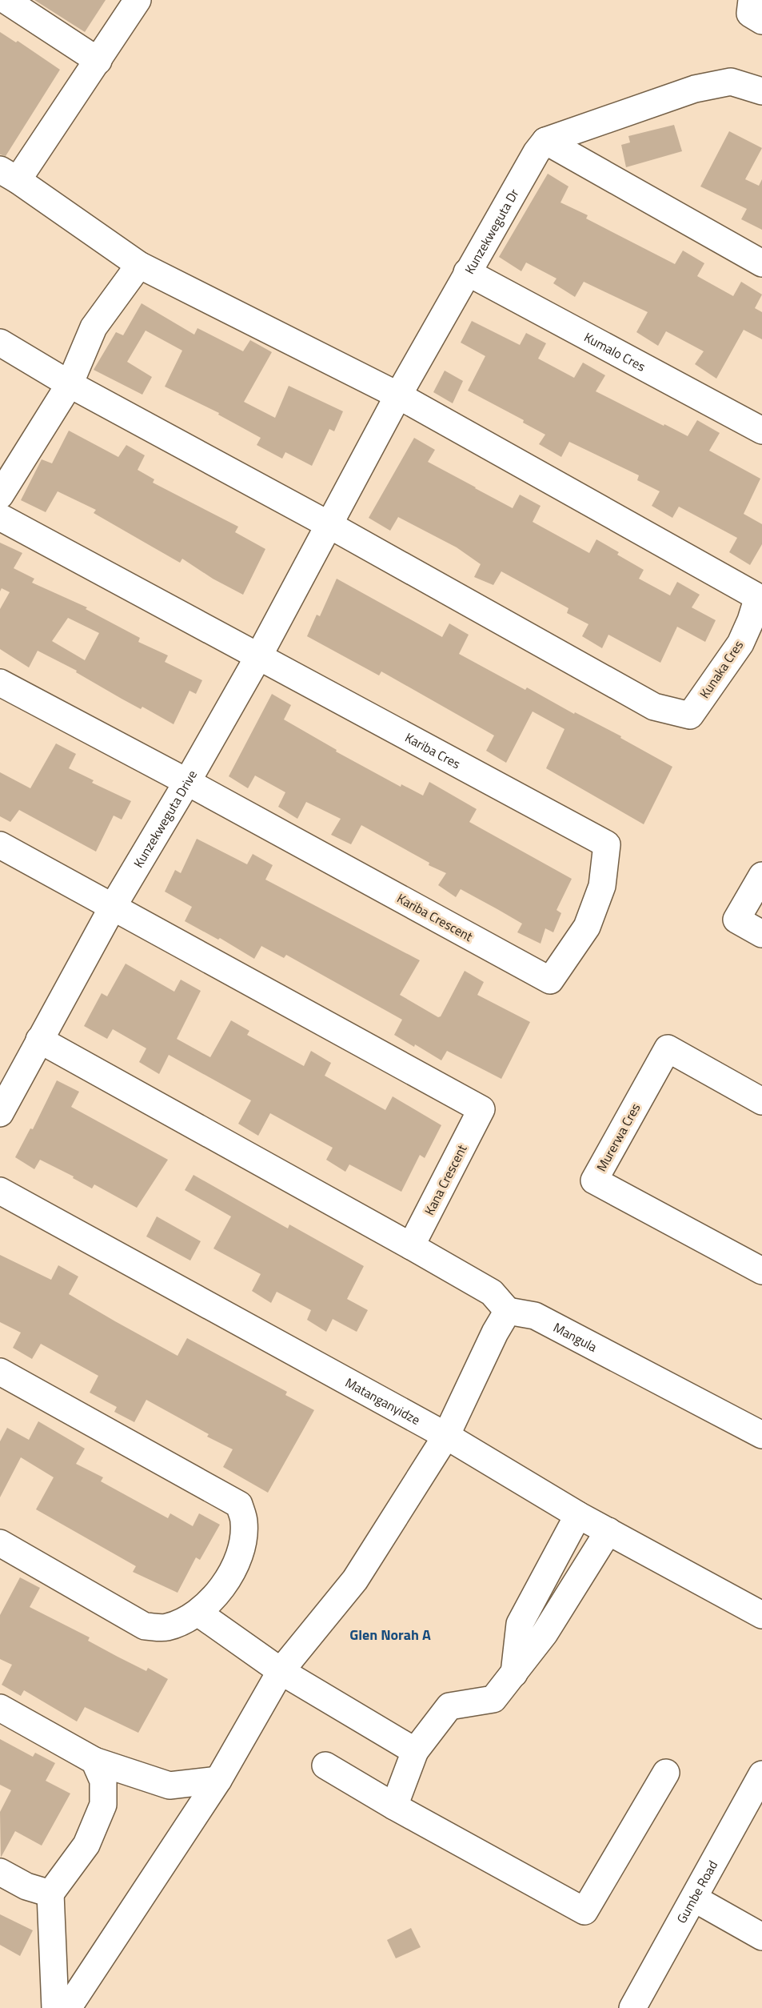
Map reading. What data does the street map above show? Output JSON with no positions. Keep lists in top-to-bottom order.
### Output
{
  "streets": {
    "street": [
      "Kunzekweguta Dr",
      "Kumalo Cres",
      "Kunaka Cres",
      "Kariba Cres",
      "Kunzekweguta Drive",
      "Kariba Crescent",
      "Murerwa Cres",
      "Kana Crescent",
      "Mangula",
      "Matanganyidze",
      "Gumbe Road"
    ]
  },
  "crossings": [
    ["Kunzekweguta Dr", "Kumalo Cres"],
    ["Kunzekweguta Dr", "Kunaka Cres"],
    ["Kunzekweguta Dr", "Kunzekweguta Drive"],
    ["Kunaka Cres", "Kunzekweguta Drive"],
    ["Kariba Cres", "Kunzekweguta Drive"],
    ["Kariba Cres", "Kariba Crescent"],
    ["Kunzekweguta Drive", "Kariba Crescent"],
    ["Kunzekweguta Drive", "Kana Crescent"]
  ],
  "districts": ["Glen Norah A"]
}
